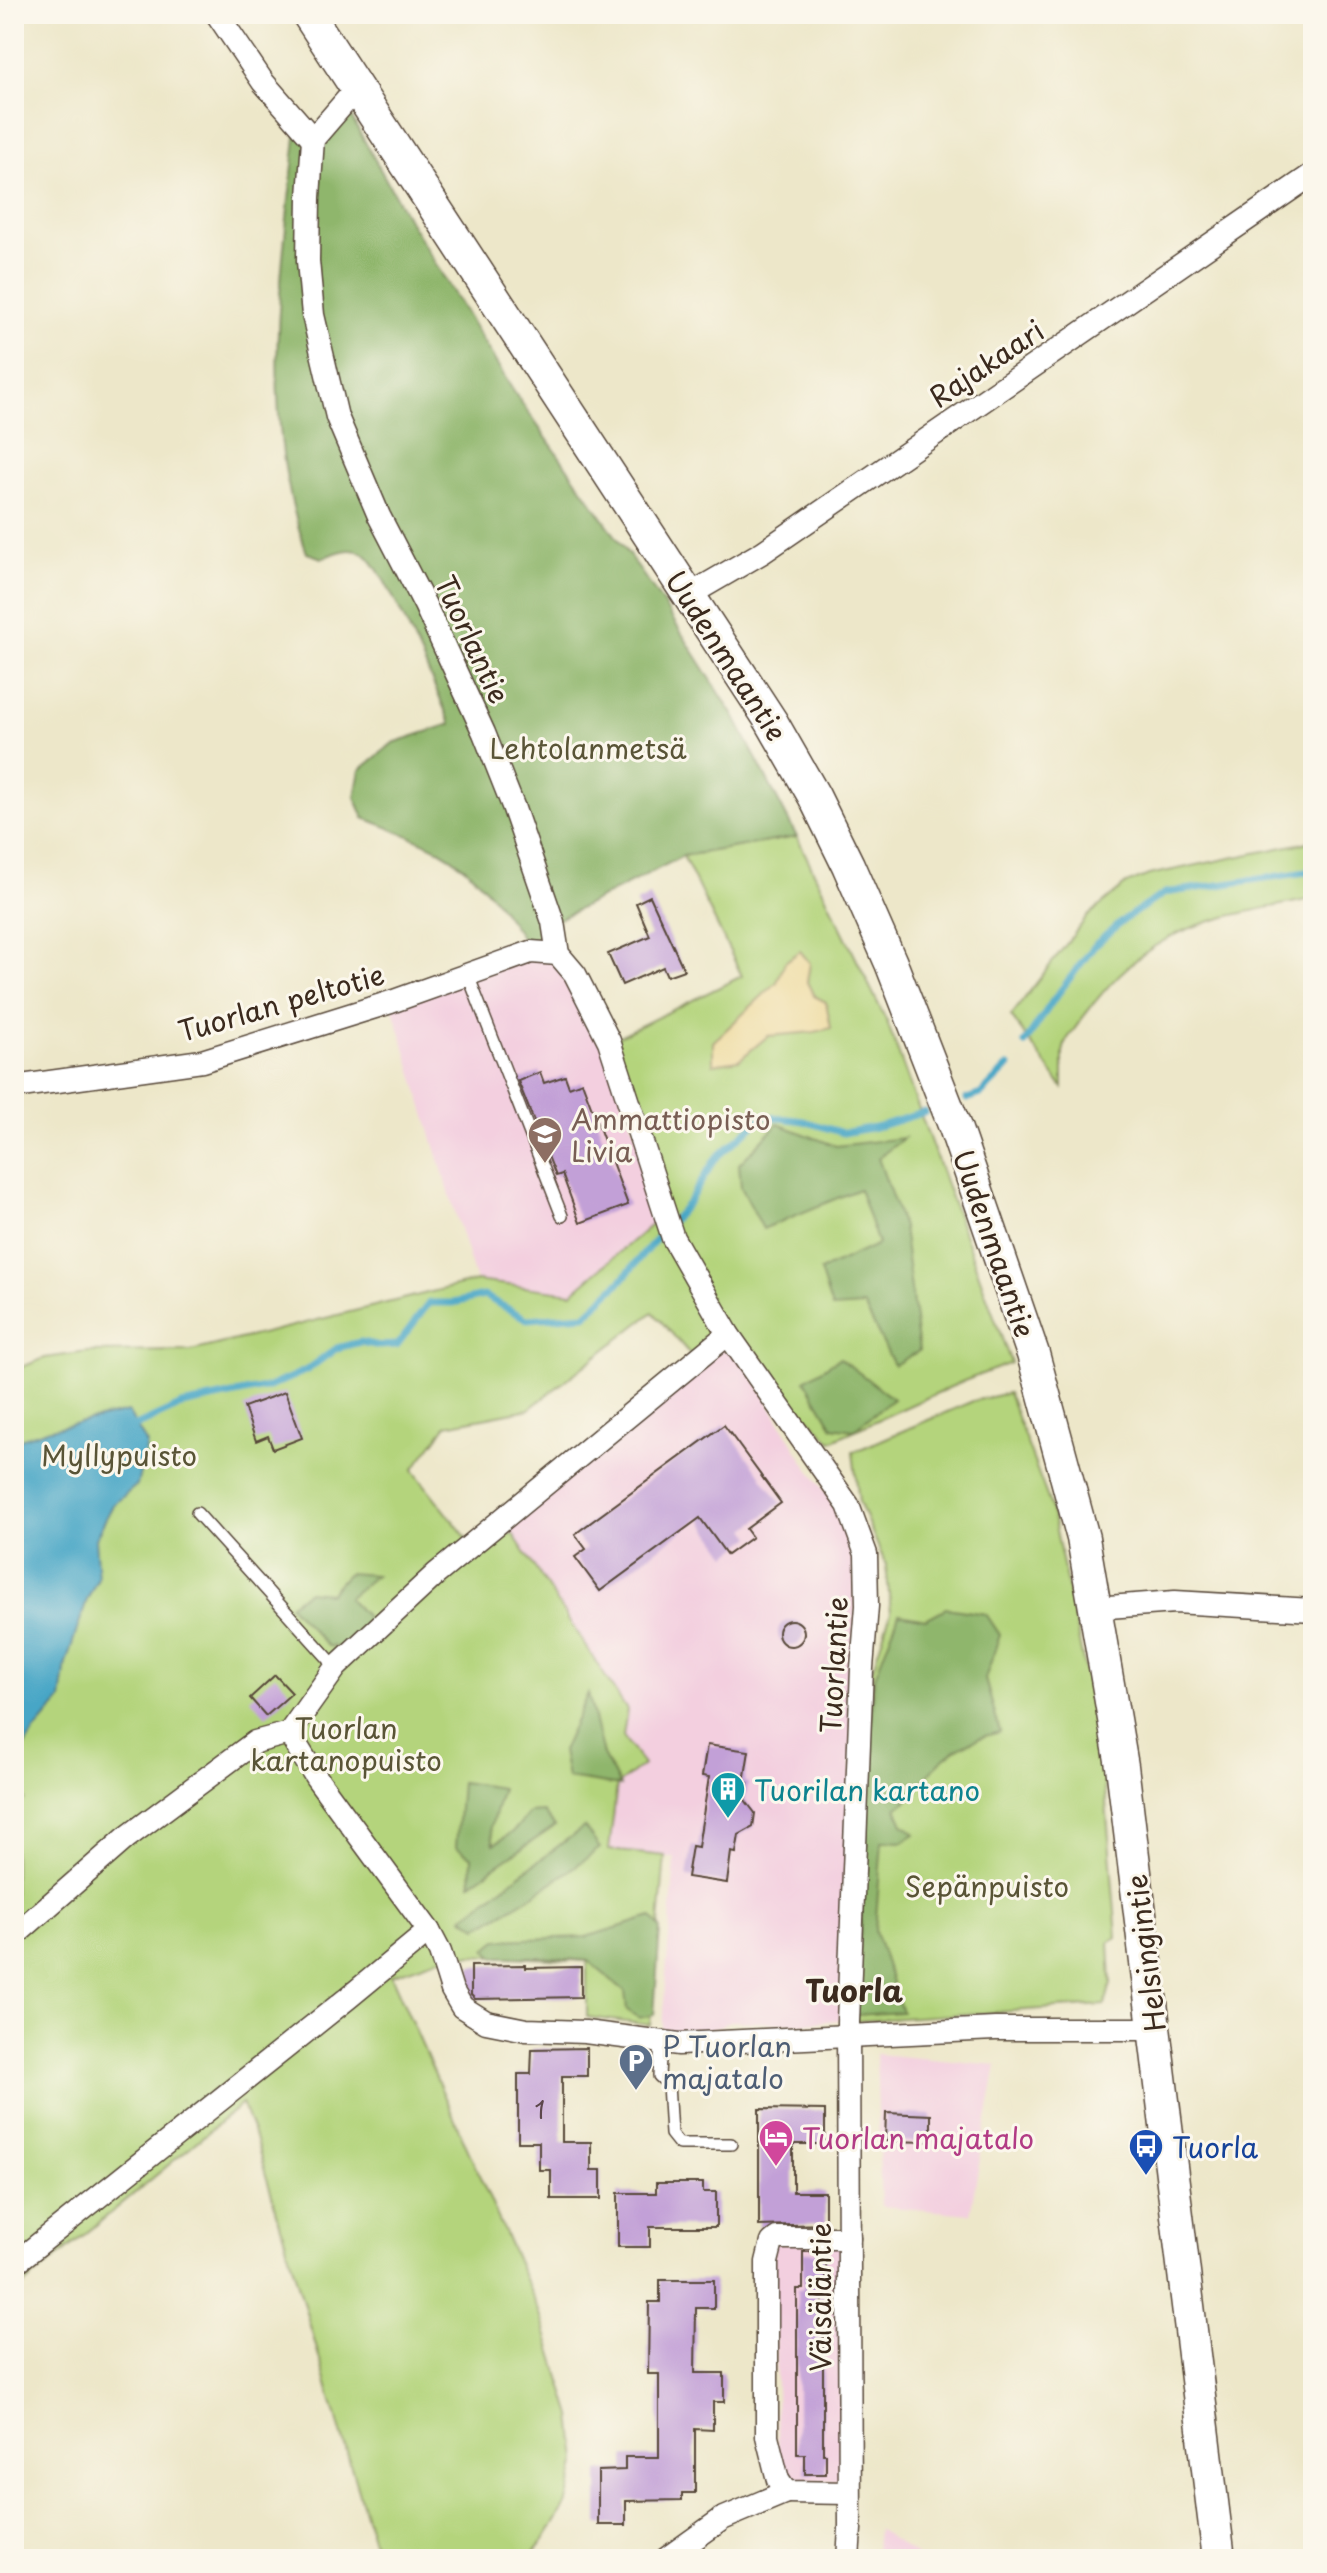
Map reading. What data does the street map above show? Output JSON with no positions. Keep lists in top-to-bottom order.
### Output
{
  "streets": {
    "main road": ["Uudenmaantie", "Helsingintie"],
    "street": [
      "Rajakaari",
      "Tuorlantie",
      "Tuorlan peltotie",
      "Väisäläntie"
    ]
  },
  "crossings": [
    ["Rajakaari", "Uudenmaantie"],
    ["Tuorlantie", "Tuorlan peltotie"],
    ["Tuorlantie", "Väisäläntie"],
    ["Uudenmaantie", "Helsingintie"]
  ],
  "districts": ["Tuorla"],
  "parks": [
    "Lehtolanmetsä",
    "Myllypuisto",
    "Tuorlan kartanopuisto",
    "Sepänpuisto"
  ],
  "places": {
    "school or university": ["Ammattiopisto Livia"],
    "building": ["Tuorilan kartano"],
    "parking": ["P Tuorlan majatalo"],
    "hotel": ["Tuorlan majatalo"],
    "bus stop": ["Tuorla"]
  },
  "house_numbers": ["1"]
}
